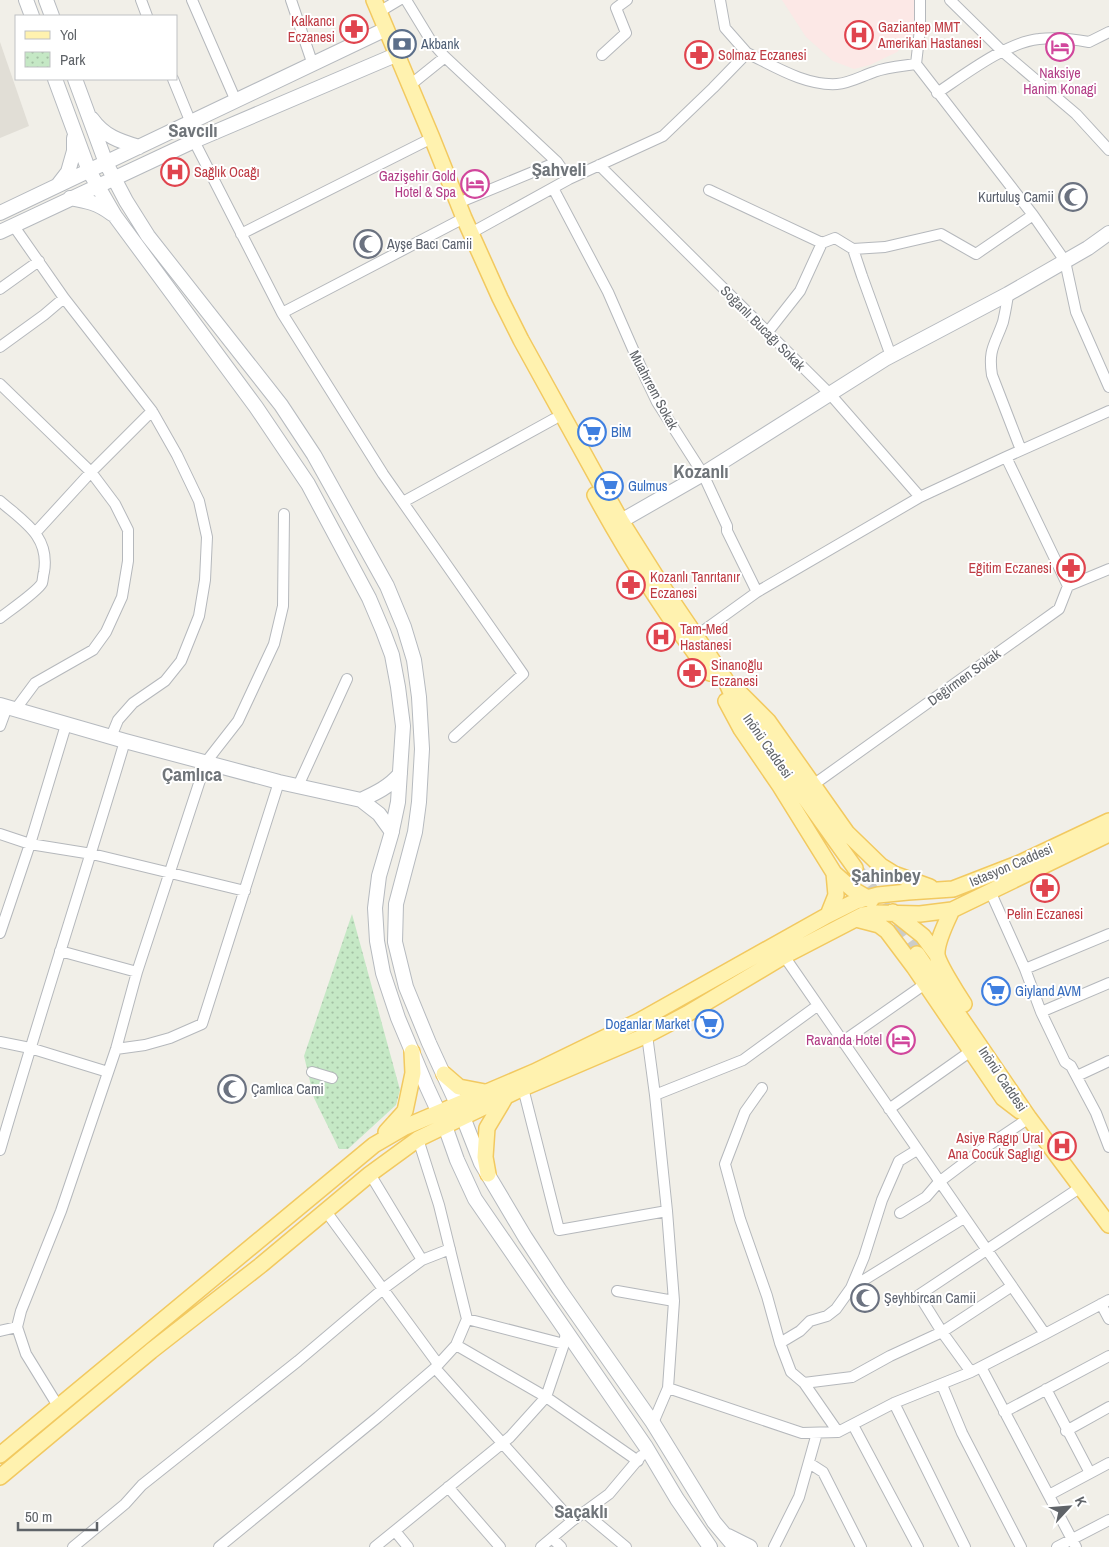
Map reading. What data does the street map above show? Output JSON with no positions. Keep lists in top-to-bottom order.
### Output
{
  "streets": {
    "main road": ["Inönü Caddesi", "Istasyon Caddesi"],
    "street": ["Soğanlı Bucağı Sokak", "Muahrrem Sokak", "Değirmen Sokak"]
  },
  "districts": [
    "Savcılı",
    "Şahveli",
    "Kozanlı",
    "Çamlıca",
    "Şahinbey",
    "Saçaklı"
  ],
  "places": {
    "pharmacy": [
      "Kalkancı Eczanesi",
      "Solmaz Eczanesi",
      "Eğitim Eczanesi",
      "Kozanlı Tanrıtanır Eczanesi",
      "Sinanoğlu Eczanesi",
      "Pelin Eczanesi"
    ],
    "hospital": [
      "Gaziantep MMT Amerikan Hastanesi",
      "Sağlık Ocağı",
      "Tam-Med Hastanesi",
      "Asiye Ragıp Ural Ana Cocuk Saglıgı"
    ],
    "bank": ["Akbank"],
    "hotel": ["Naksiye Hanim Konagi", "Gazişehir Gold Hotel & Spa", "Ravanda Hotel"],
    "mosque": [
      "Kurtuluş Camii",
      "Ayşe Bacı Camii",
      "Çamlıca Cami",
      "Şeyhbircan Camii"
    ],
    "supermarket": [
      "BİM",
      "Gulmus",
      "Giyland AVM",
      "Doganlar Market"
    ]
  },
  "legend": ["Yol", "Park"],
  "scale_bar": "50 m",
  "north": "top right"
}
